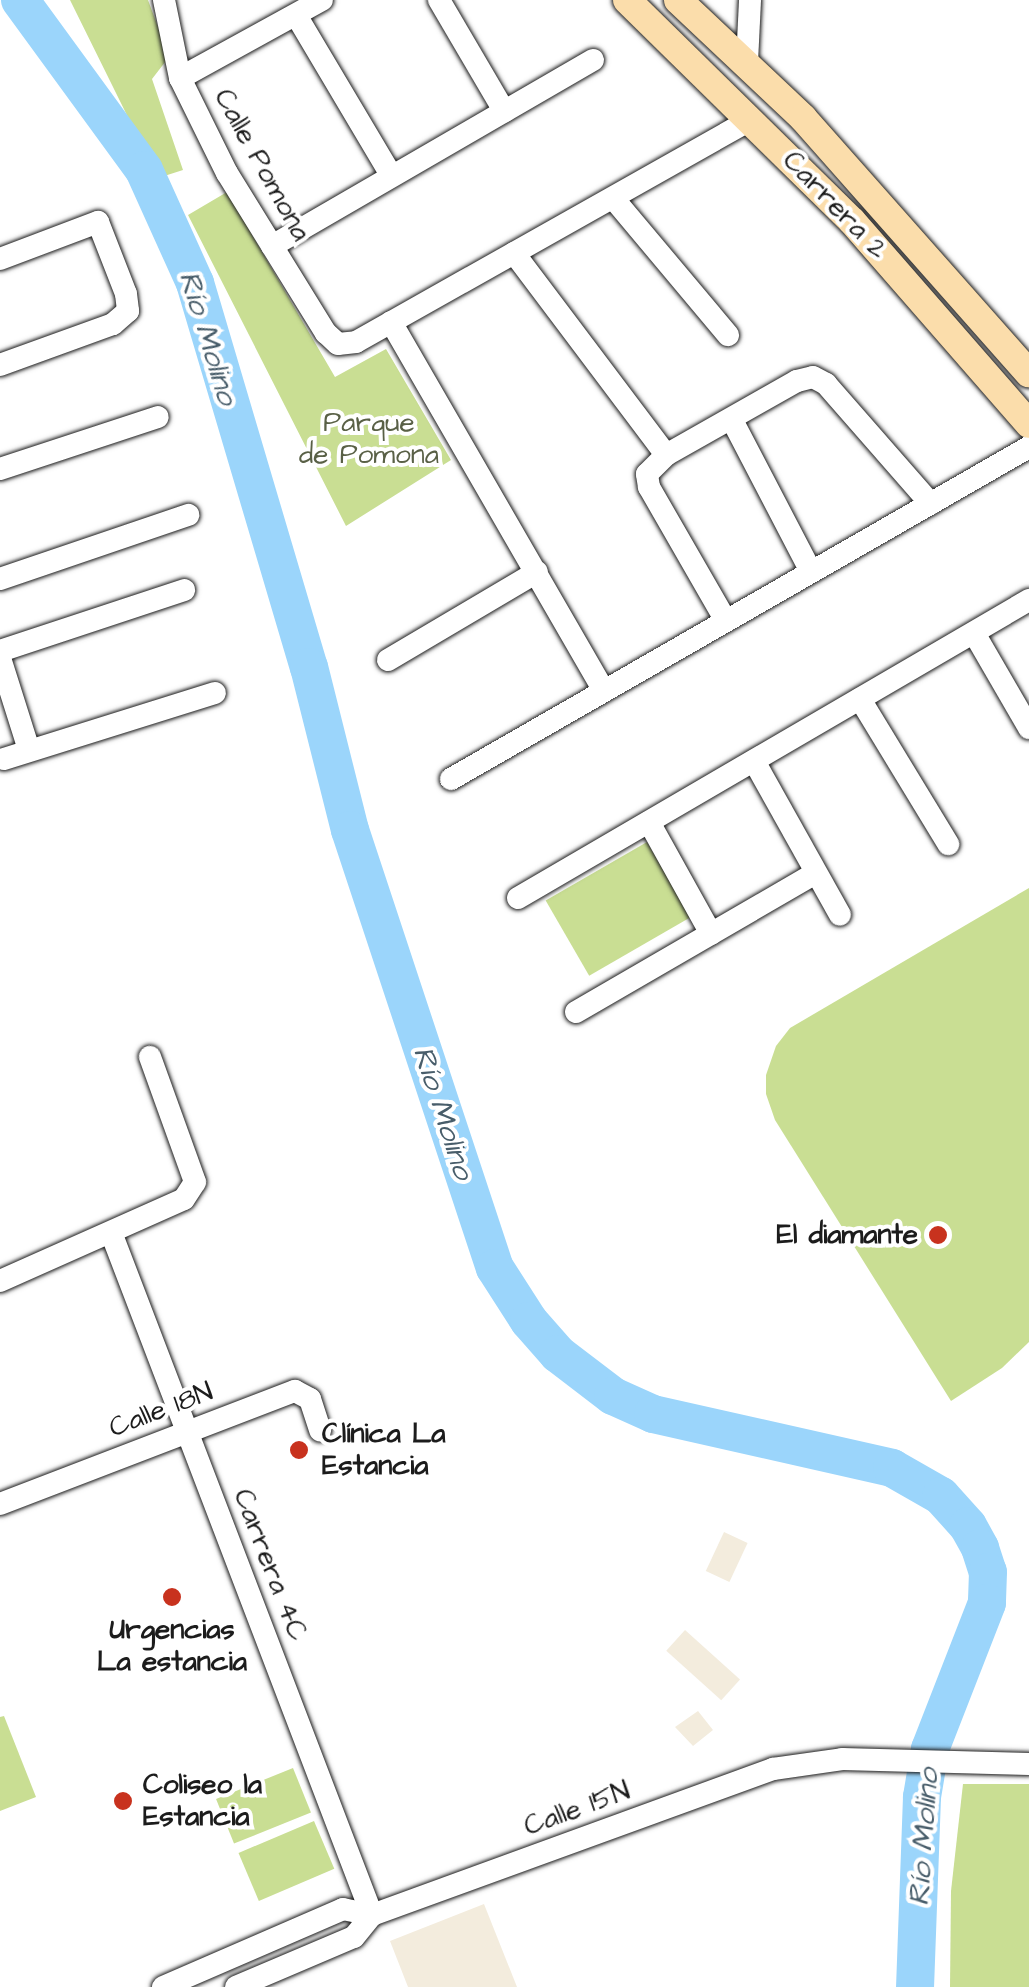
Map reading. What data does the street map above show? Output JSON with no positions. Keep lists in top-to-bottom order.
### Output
{
  "streets": {
    "main road": ["Carrera 2"],
    "street": [
      "Calle Pomona",
      "Calle 18N",
      "Carrera 4C",
      "Calle 15N"
    ]
  },
  "crossings": [
    ["Calle Pomona", "Carrera 2"],
    ["Calle 18N", "Carrera 4C"],
    ["Carrera 4C", "Calle 15N"]
  ],
  "water": ["Río Molino"],
  "parks": ["Parque de Pomona"],
  "places": [
    "El diamante",
    "Clínica La Estancia",
    "Urgencias La estancia",
    "Coliseo la Estancia"
  ]
}
